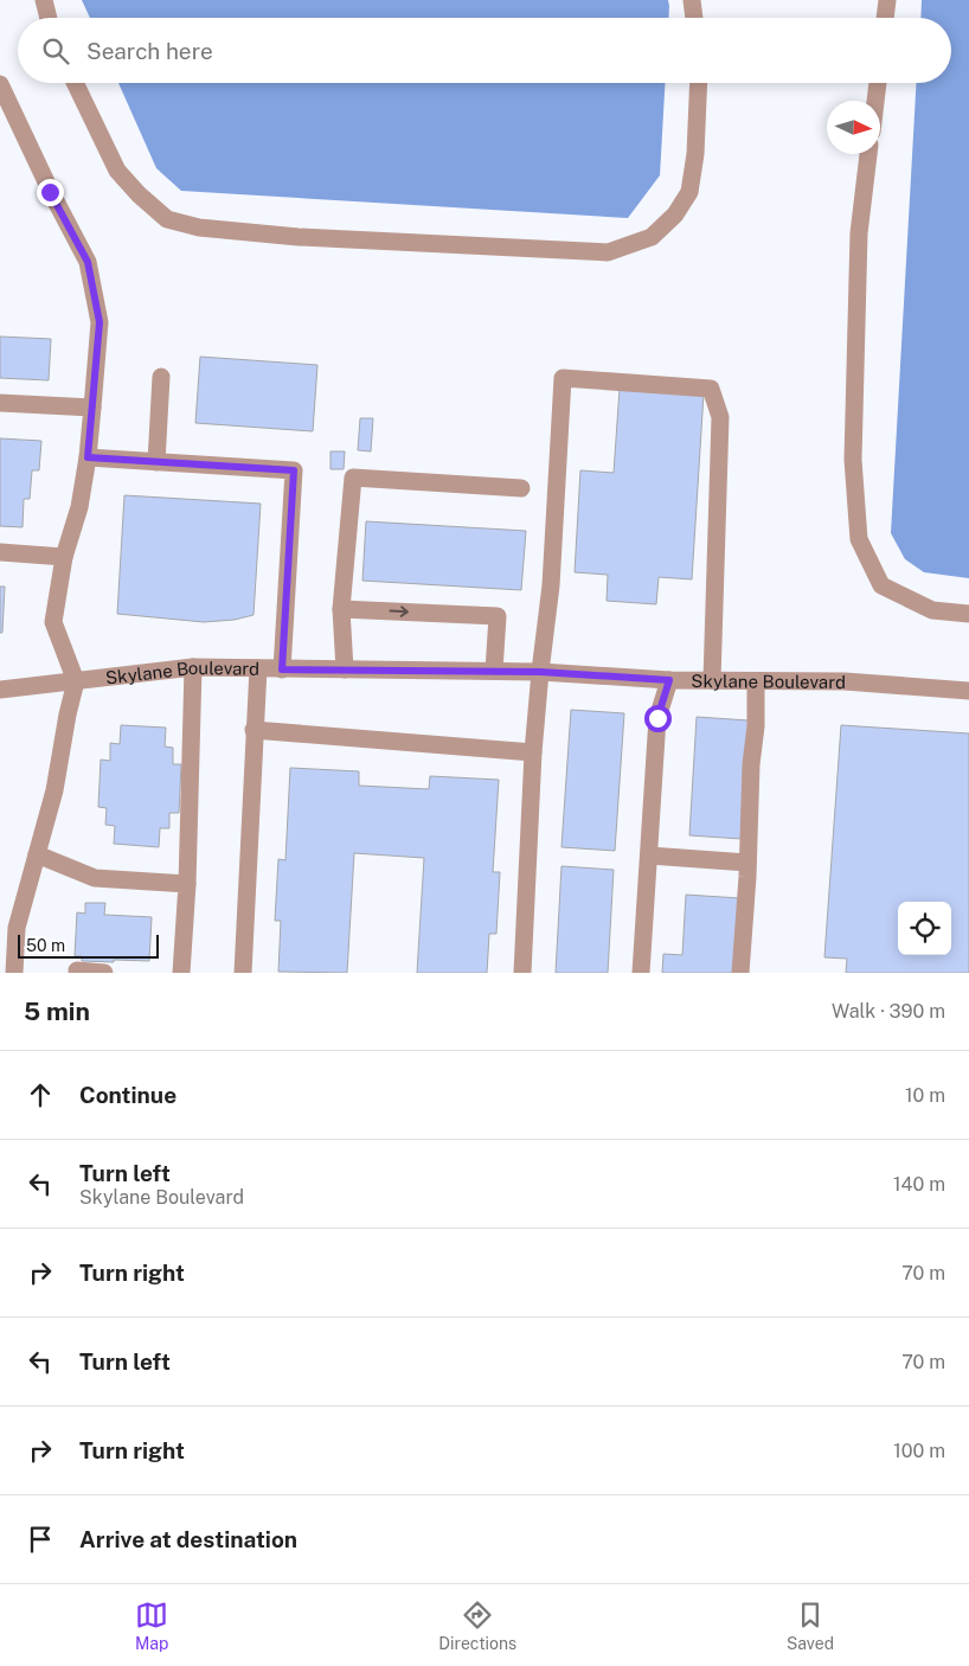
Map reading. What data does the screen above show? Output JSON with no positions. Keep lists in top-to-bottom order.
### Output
{
  "streets": {
    "street": ["Skylane Boulevard"]
  },
  "scale_bar": "50 m",
  "north": "right",
  "page": {
    "search": "Search here",
    "scale": "50 m",
    "heading": ["5 min", "Walk · 390 m"],
    "list": [
      ["Continue", "10 m"],
      ["Turn left", "Skylane Boulevard", "140 m"],
      ["Turn right", "70 m"],
      ["Turn left", "70 m"],
      ["Turn right", "100 m"],
      "Arrive at destination"
    ],
    "nav": ["Map", "Directions", "Saved"]
  }
}
